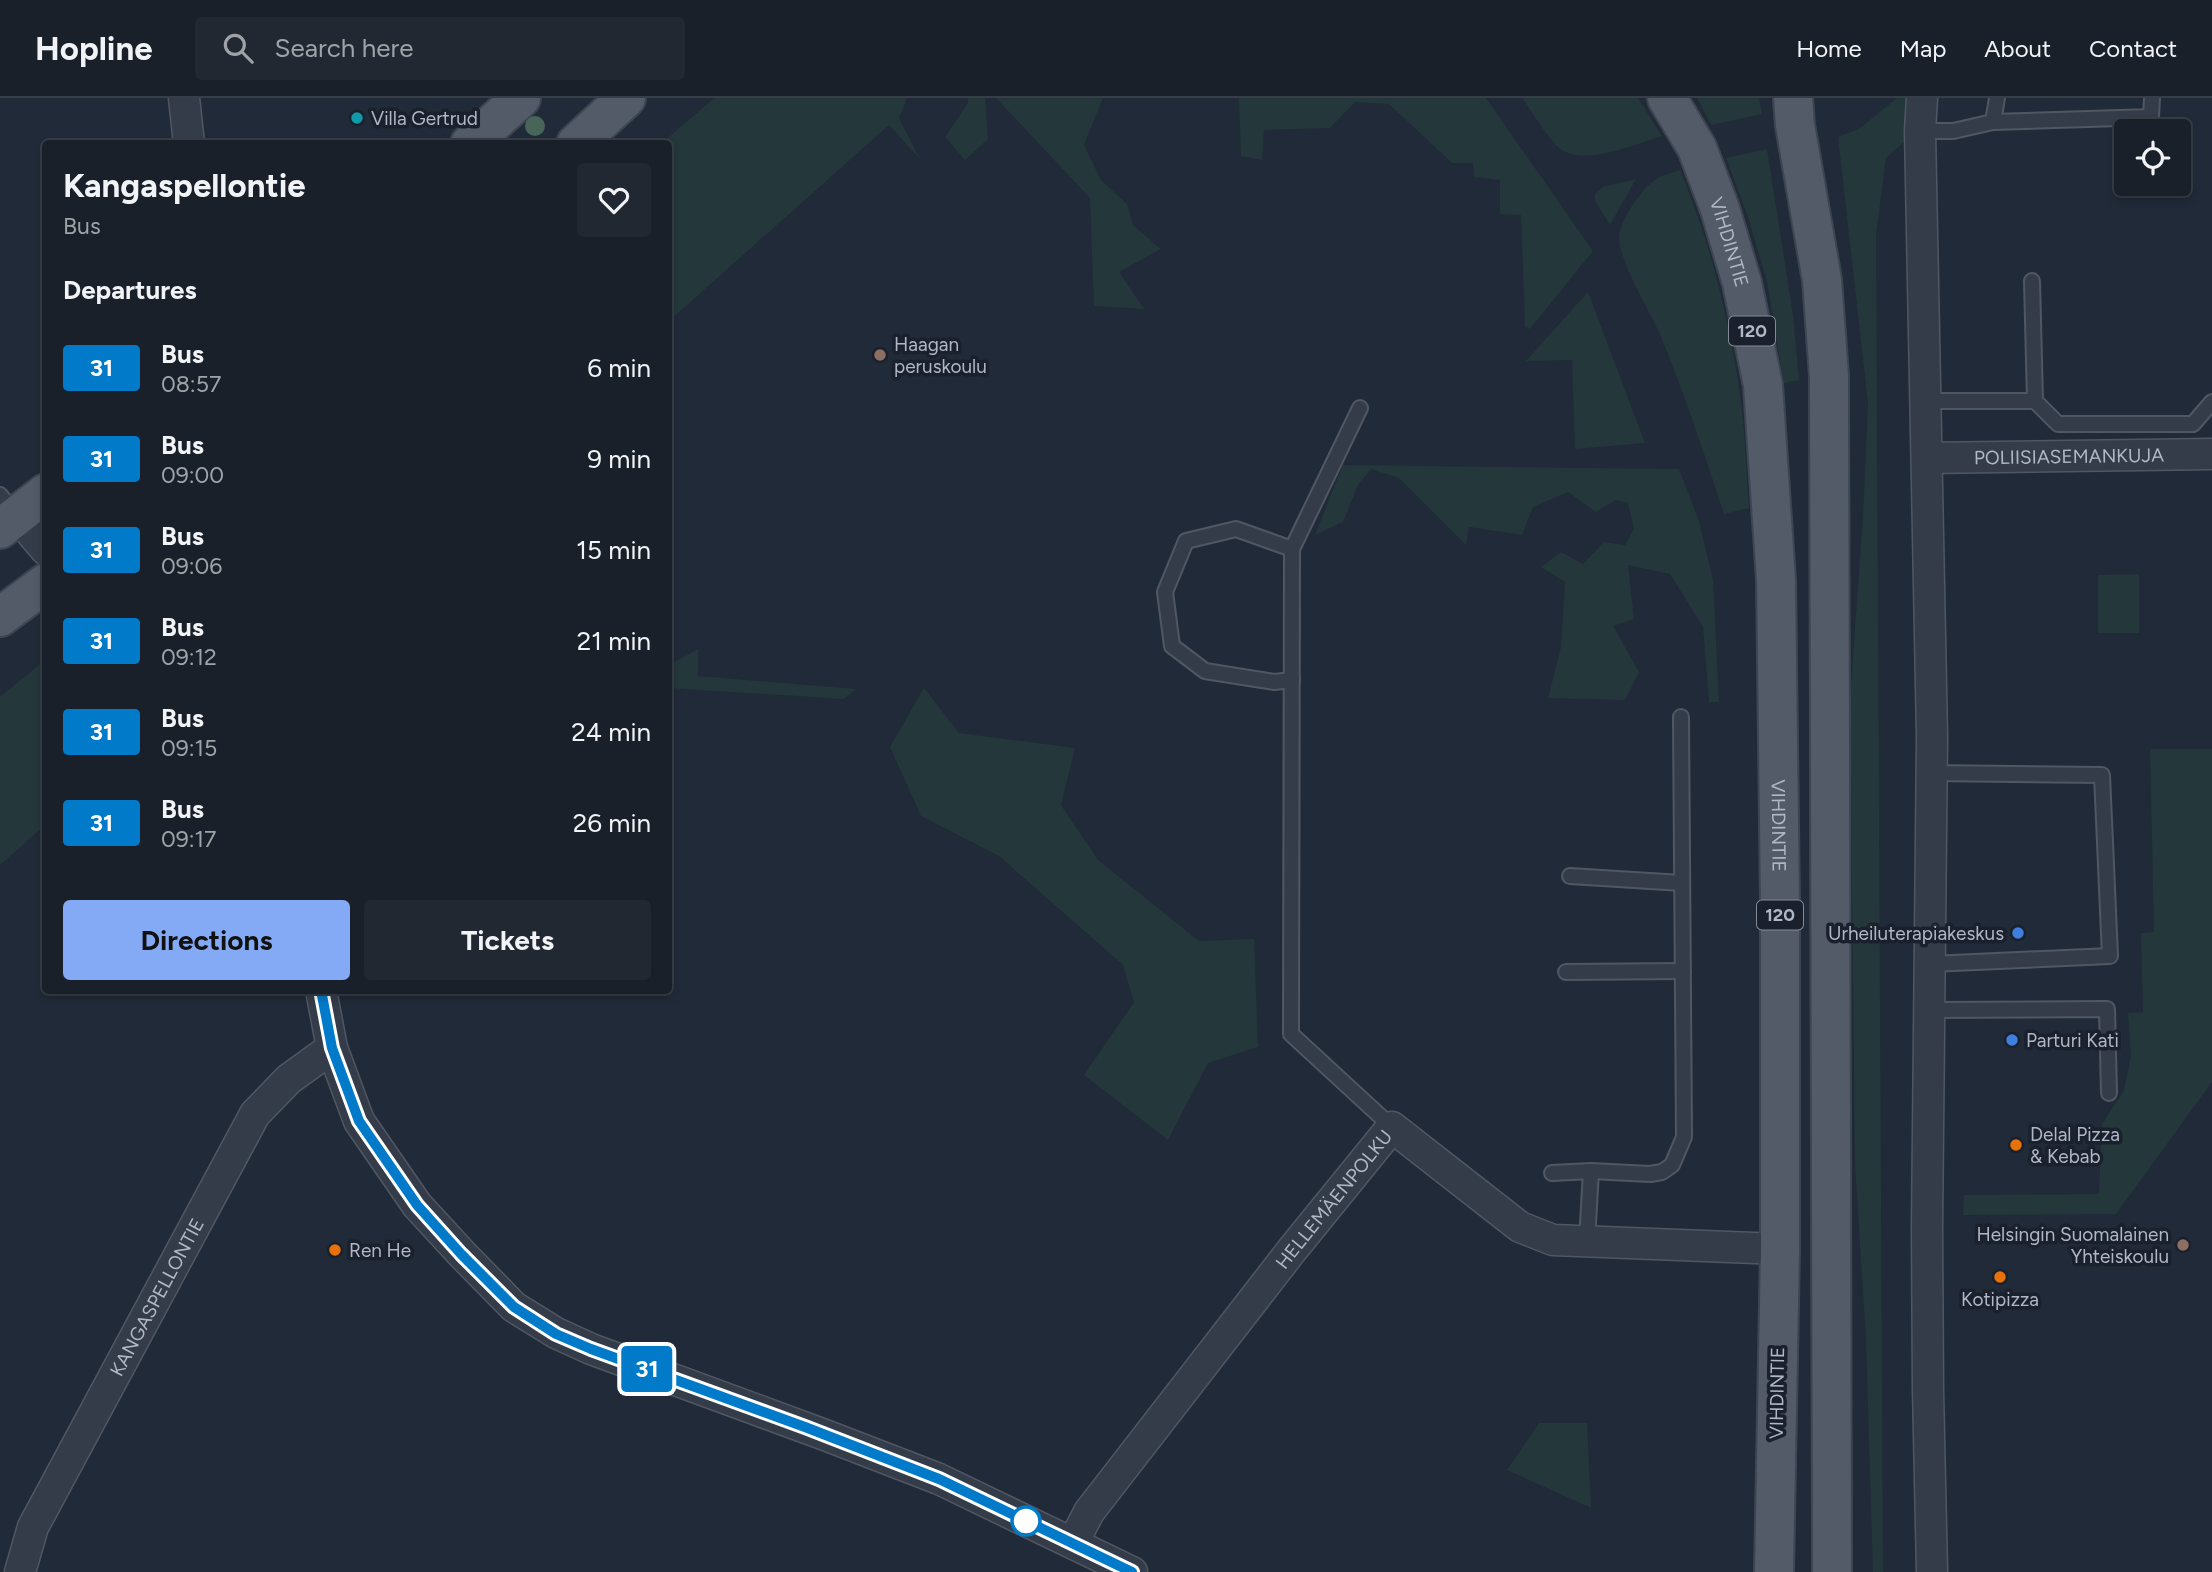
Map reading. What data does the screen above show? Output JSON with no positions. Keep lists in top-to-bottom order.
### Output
{
  "streets": {
    "main road": ["VIHDINTIE", "120"],
    "street": ["POLIISIASEMANKUJA", "HELLEMÄENPOLKU", "KANGASPELLONTIE"]
  },
  "crossings": [
    ["VIHDINTIE", "HELLEMÄENPOLKU"]
  ],
  "places": [
    "Villa Gertrud",
    "Haagan peruskoulu",
    "Urheiluterapiakeskus",
    "Parturi Kati",
    "Delal Pizza & Kebab",
    "Helsingin Suomalainen Yhteiskoulu",
    "Ren He",
    "Kotipizza"
  ],
  "lines": ["bus line 31"],
  "page": {
    "header": "Hopline",
    "search": "Search here",
    "nav": [
      "Home",
      "Map",
      "About",
      "Contact"
    ],
    "on_map": "31",
    "heading": [
      ["Kangaspellontie", "Bus"],
      "Departures"
    ],
    "list": [
      {
        "mark": "31",
        "name": "Bus",
        "note": "08:57",
        "value": "6 min"
      },
      {
        "mark": "31",
        "name": "Bus",
        "note": "09:00",
        "value": "9 min"
      },
      {
        "mark": "31",
        "name": "Bus",
        "note": "09:06",
        "value": "15 min"
      },
      {
        "mark": "31",
        "name": "Bus",
        "note": "09:12",
        "value": "21 min"
      },
      {
        "mark": "31",
        "name": "Bus",
        "note": "09:15",
        "value": "24 min"
      },
      {
        "mark": "31",
        "name": "Bus",
        "note": "09:17",
        "value": "26 min"
      }
    ],
    "buttons": ["Directions", "Tickets"]
  }
}
